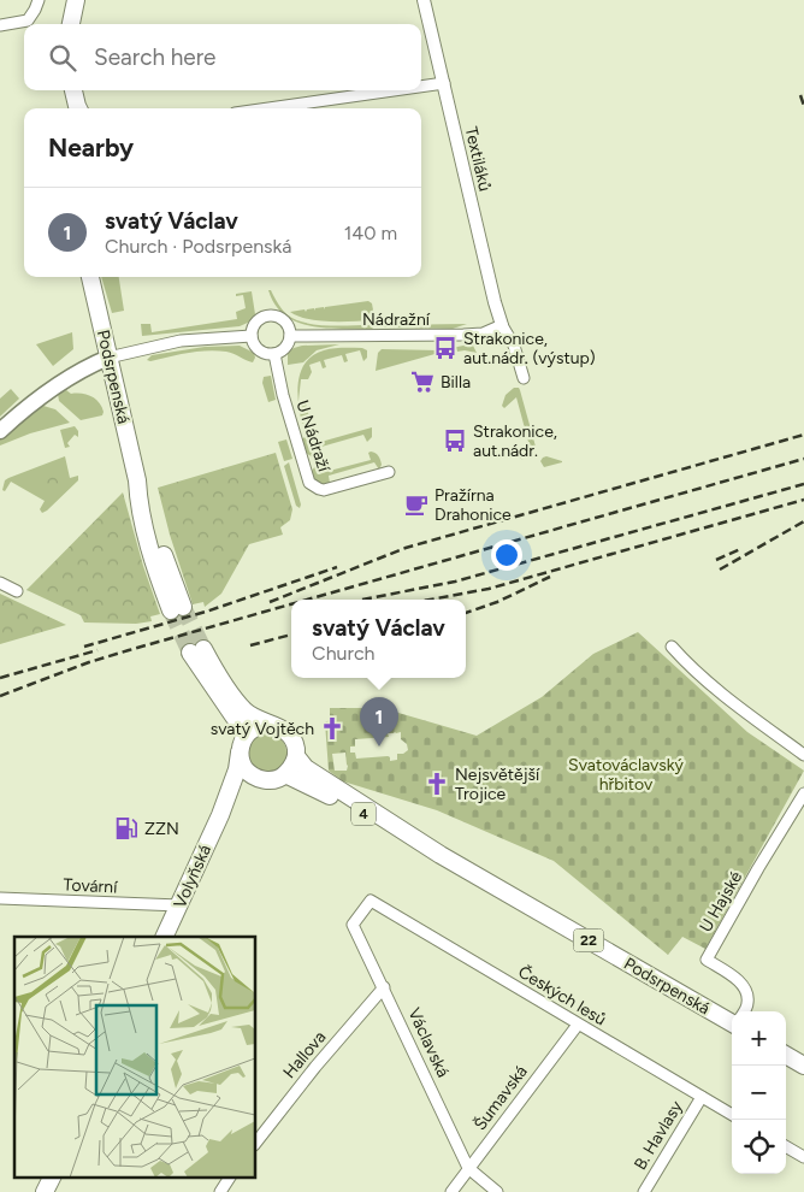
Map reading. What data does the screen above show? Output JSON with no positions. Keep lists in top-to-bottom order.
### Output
{
  "streets": {
    "main road": [
      "Podsrpenská",
      "4",
      "Volyňská",
      "22"
    ],
    "street": [
      "Textiláků",
      "Nádražní",
      "U Nádraží",
      "Tovární",
      "U Hajské",
      "Českých lesů",
      "Václavská",
      "Hallova",
      "Šumavská",
      "B. Havlasy"
    ]
  },
  "crossings": [
    ["Textiláků", "Nádražní"],
    ["Nádražní", "U Nádraží"],
    ["Podsrpenská", "Volyňská"],
    ["Volyňská", "Tovární"],
    ["Českých lesů", "Václavská"],
    ["Českých lesů", "Šumavská"],
    ["Českých lesů", "B. Havlasy"],
    ["Václavská", "Hallova"],
    ["Václavská", "Šumavská"]
  ],
  "parks": ["Svatováclavský hřbitov"],
  "places": {
    "bus stop": ["Strakonice, aut.nádr. (výstup)", "Strakonice, aut.nádr."],
    "supermarket": ["Billa"],
    "cafe": ["Pražírna Drahonice"],
    "church": ["svatý Vojtěch", "Nejsvětější Trojice"],
    "fuel station": ["ZZN"]
  },
  "page": {
    "search": "Search here",
    "heading": "Nearby",
    "list": [
      {
        "mark": "1",
        "name": "svatý Václav",
        "note": "Church · Podsrpenská",
        "value": "140 m"
      }
    ],
    "popup": ["svatý Václav", "Church"],
    "pins": "1",
    "map_buttons": ["+", "−"]
  }
}
